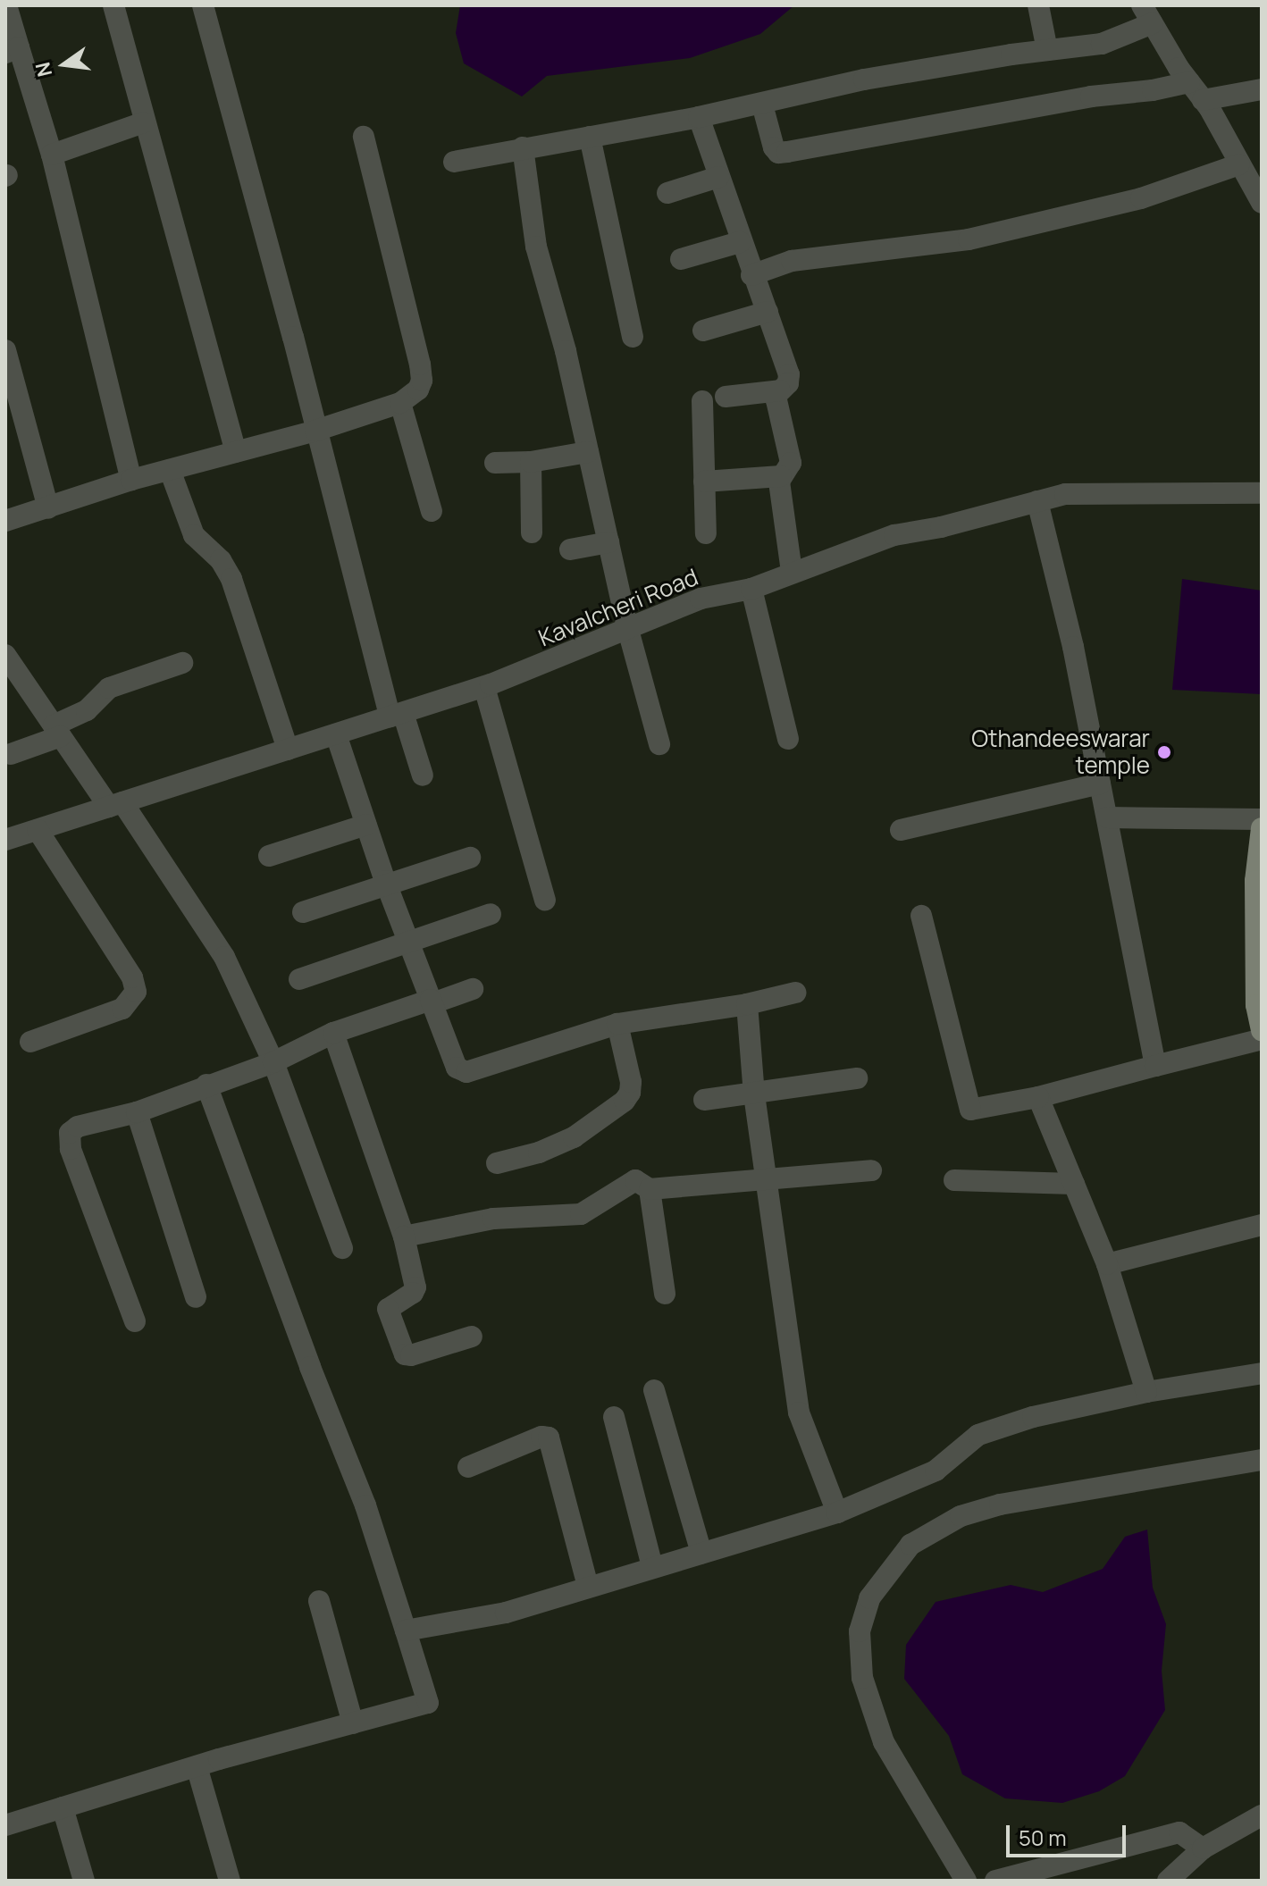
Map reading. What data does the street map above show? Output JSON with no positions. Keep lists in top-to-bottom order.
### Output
{
  "streets": {
    "street": ["Kavalcheri Road"]
  },
  "places": ["Othandeeswarar temple"],
  "scale_bar": "50 m",
  "north": "left"
}
